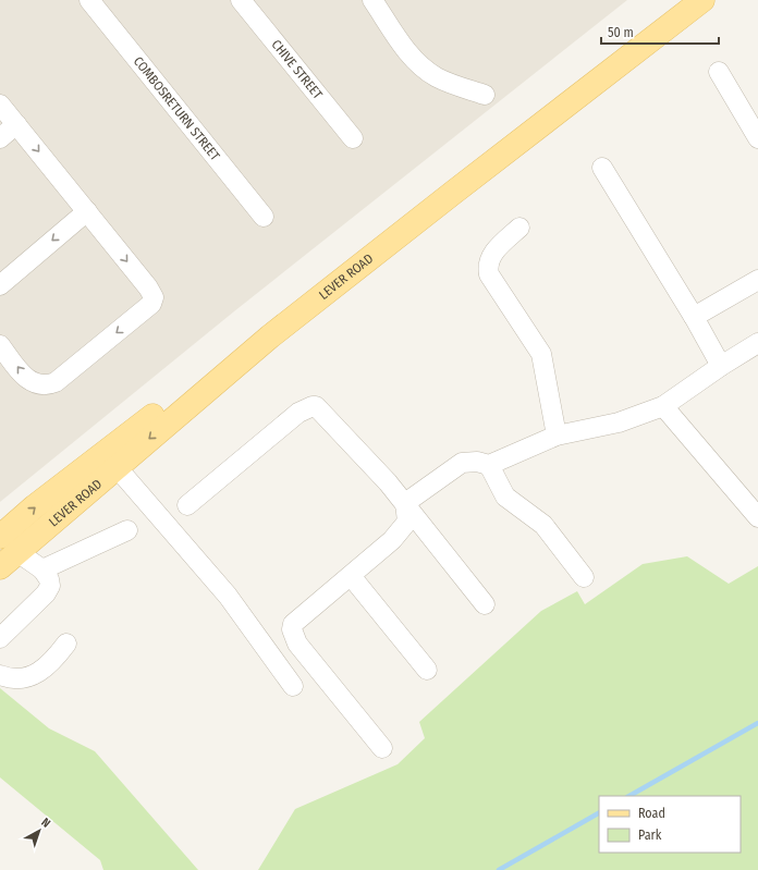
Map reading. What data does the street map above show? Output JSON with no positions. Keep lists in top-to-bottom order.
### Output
{
  "streets": {
    "main road": ["LEVER ROAD"],
    "street": ["CHIVE STREET", "COMBOSRETURN STREET"]
  },
  "legend": ["Road", "Park"],
  "scale_bar": "50 m",
  "north": "top right"
}
